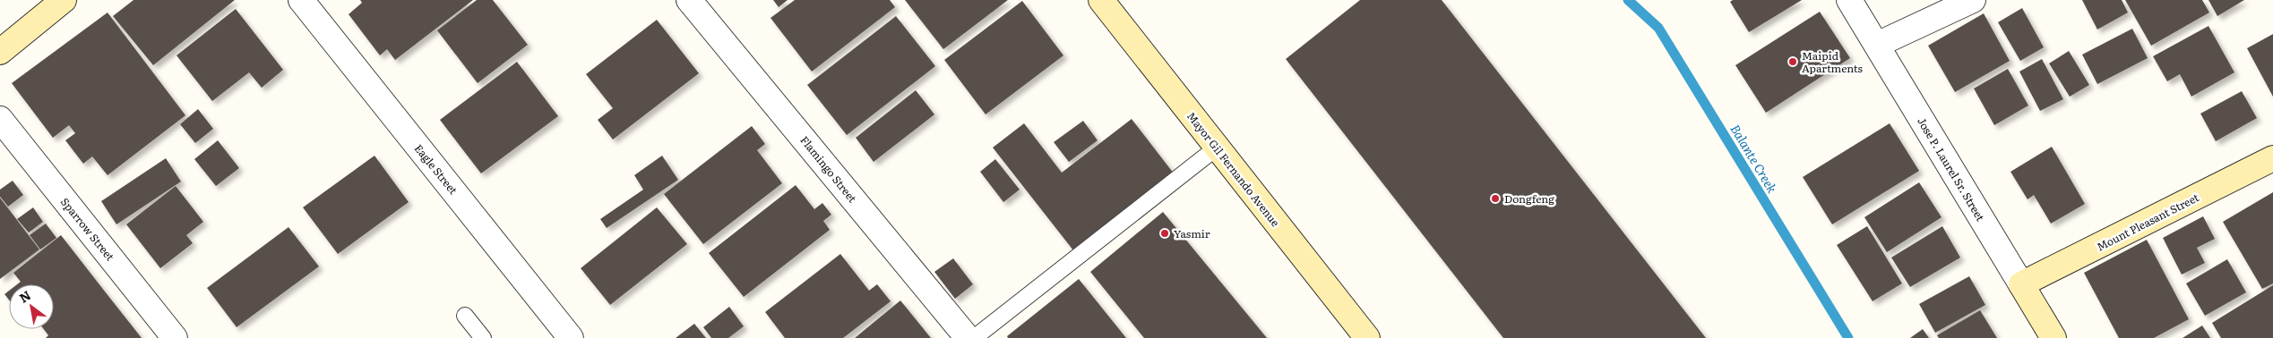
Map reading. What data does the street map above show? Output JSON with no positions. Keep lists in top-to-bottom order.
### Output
{
  "streets": {
    "street": [
      "Eagle Street",
      "Flamingo Street",
      "Mayor Gil Fernando Avenue",
      "Jose P. Laurel Sr. Street",
      "Mount Pleasant Street",
      "Sparrow Street"
    ]
  },
  "crossings": [
    ["Jose P. Laurel Sr. Street", "Mount Pleasant Street"]
  ],
  "water": ["Balante Creek"],
  "places": ["Maipid Apartments", "Dongfeng", "Yasmir"],
  "north": "top left"
}
